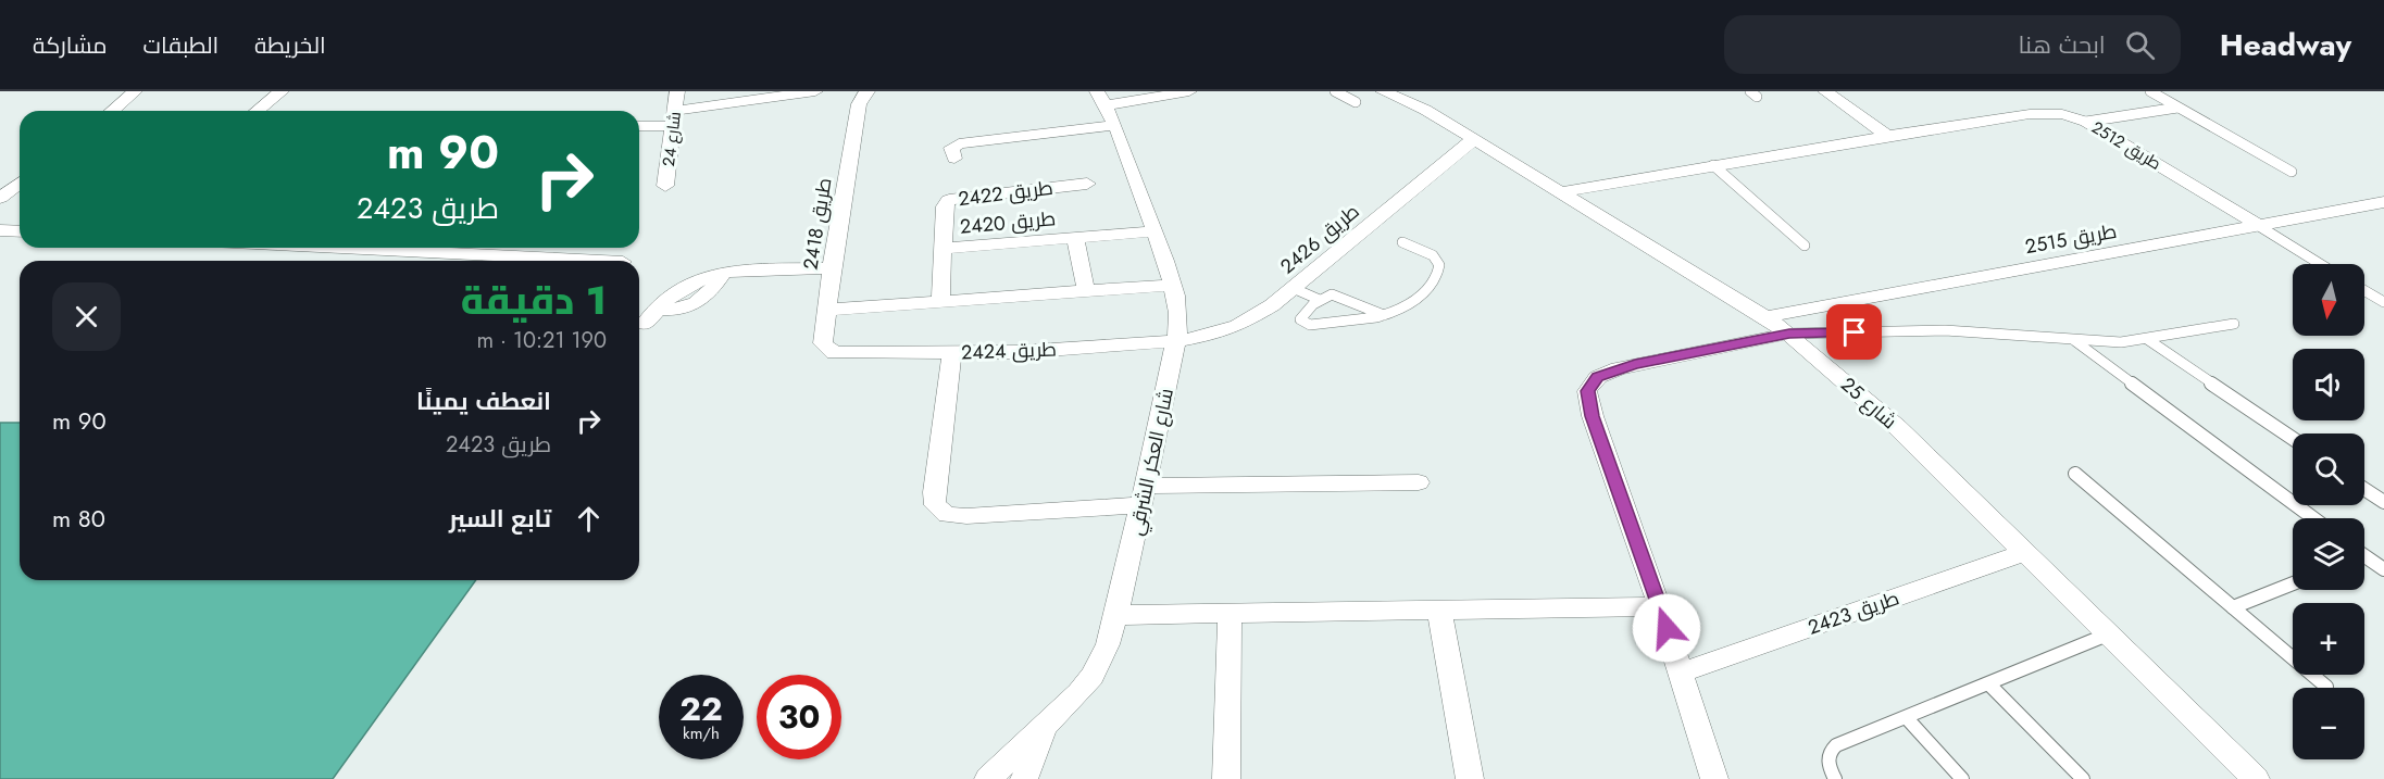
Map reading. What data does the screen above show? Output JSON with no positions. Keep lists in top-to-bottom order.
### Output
{
  "streets": {
    "street": [
      "شارع 24",
      "طريق 2512",
      "طريق 2422",
      "طريق 2420",
      "طريق 2418",
      "طريق 2426",
      "طريق 2515",
      "طريق 2424",
      "شارع 25",
      "شارع العكر الشرقي",
      "طريق 2423"
    ]
  },
  "crossings": [
    ["طريق 2512", "طريق 2515"],
    ["طريق 2512", "شارع 25"],
    ["طريق 2422", "طريق 2420"],
    ["طريق 2420", "شارع العكر الشرقي"],
    ["طريق 2418", "طريق 2424"],
    ["طريق 2426", "طريق 2424"],
    ["طريق 2426", "شارع 25"],
    ["طريق 2426", "شارع العكر الشرقي"],
    ["طريق 2515", "شارع 25"],
    ["طريق 2424", "شارع العكر الشرقي"],
    ["شارع 25", "طريق 2423"]
  ],
  "north": "bottom",
  "page": {
    "header": "Headway",
    "search": "ابحث هنا",
    "nav": ["الخريطة", "الطبقات", "مشاركة"],
    "turn": ["90 m", "طريق 2423"],
    "heading": ["1 دقيقة", "190 m · 10:21"],
    "map_buttons": ["+", "−"],
    "list": [
      {
        "name": "انعطف يمينًا",
        "note": "طريق 2423",
        "value": "90 m"
      },
      {
        "name": "تابع السير",
        "value": "80 m"
      }
    ],
    "speed": "22 km/h",
    "limit": "30"
  }
}
